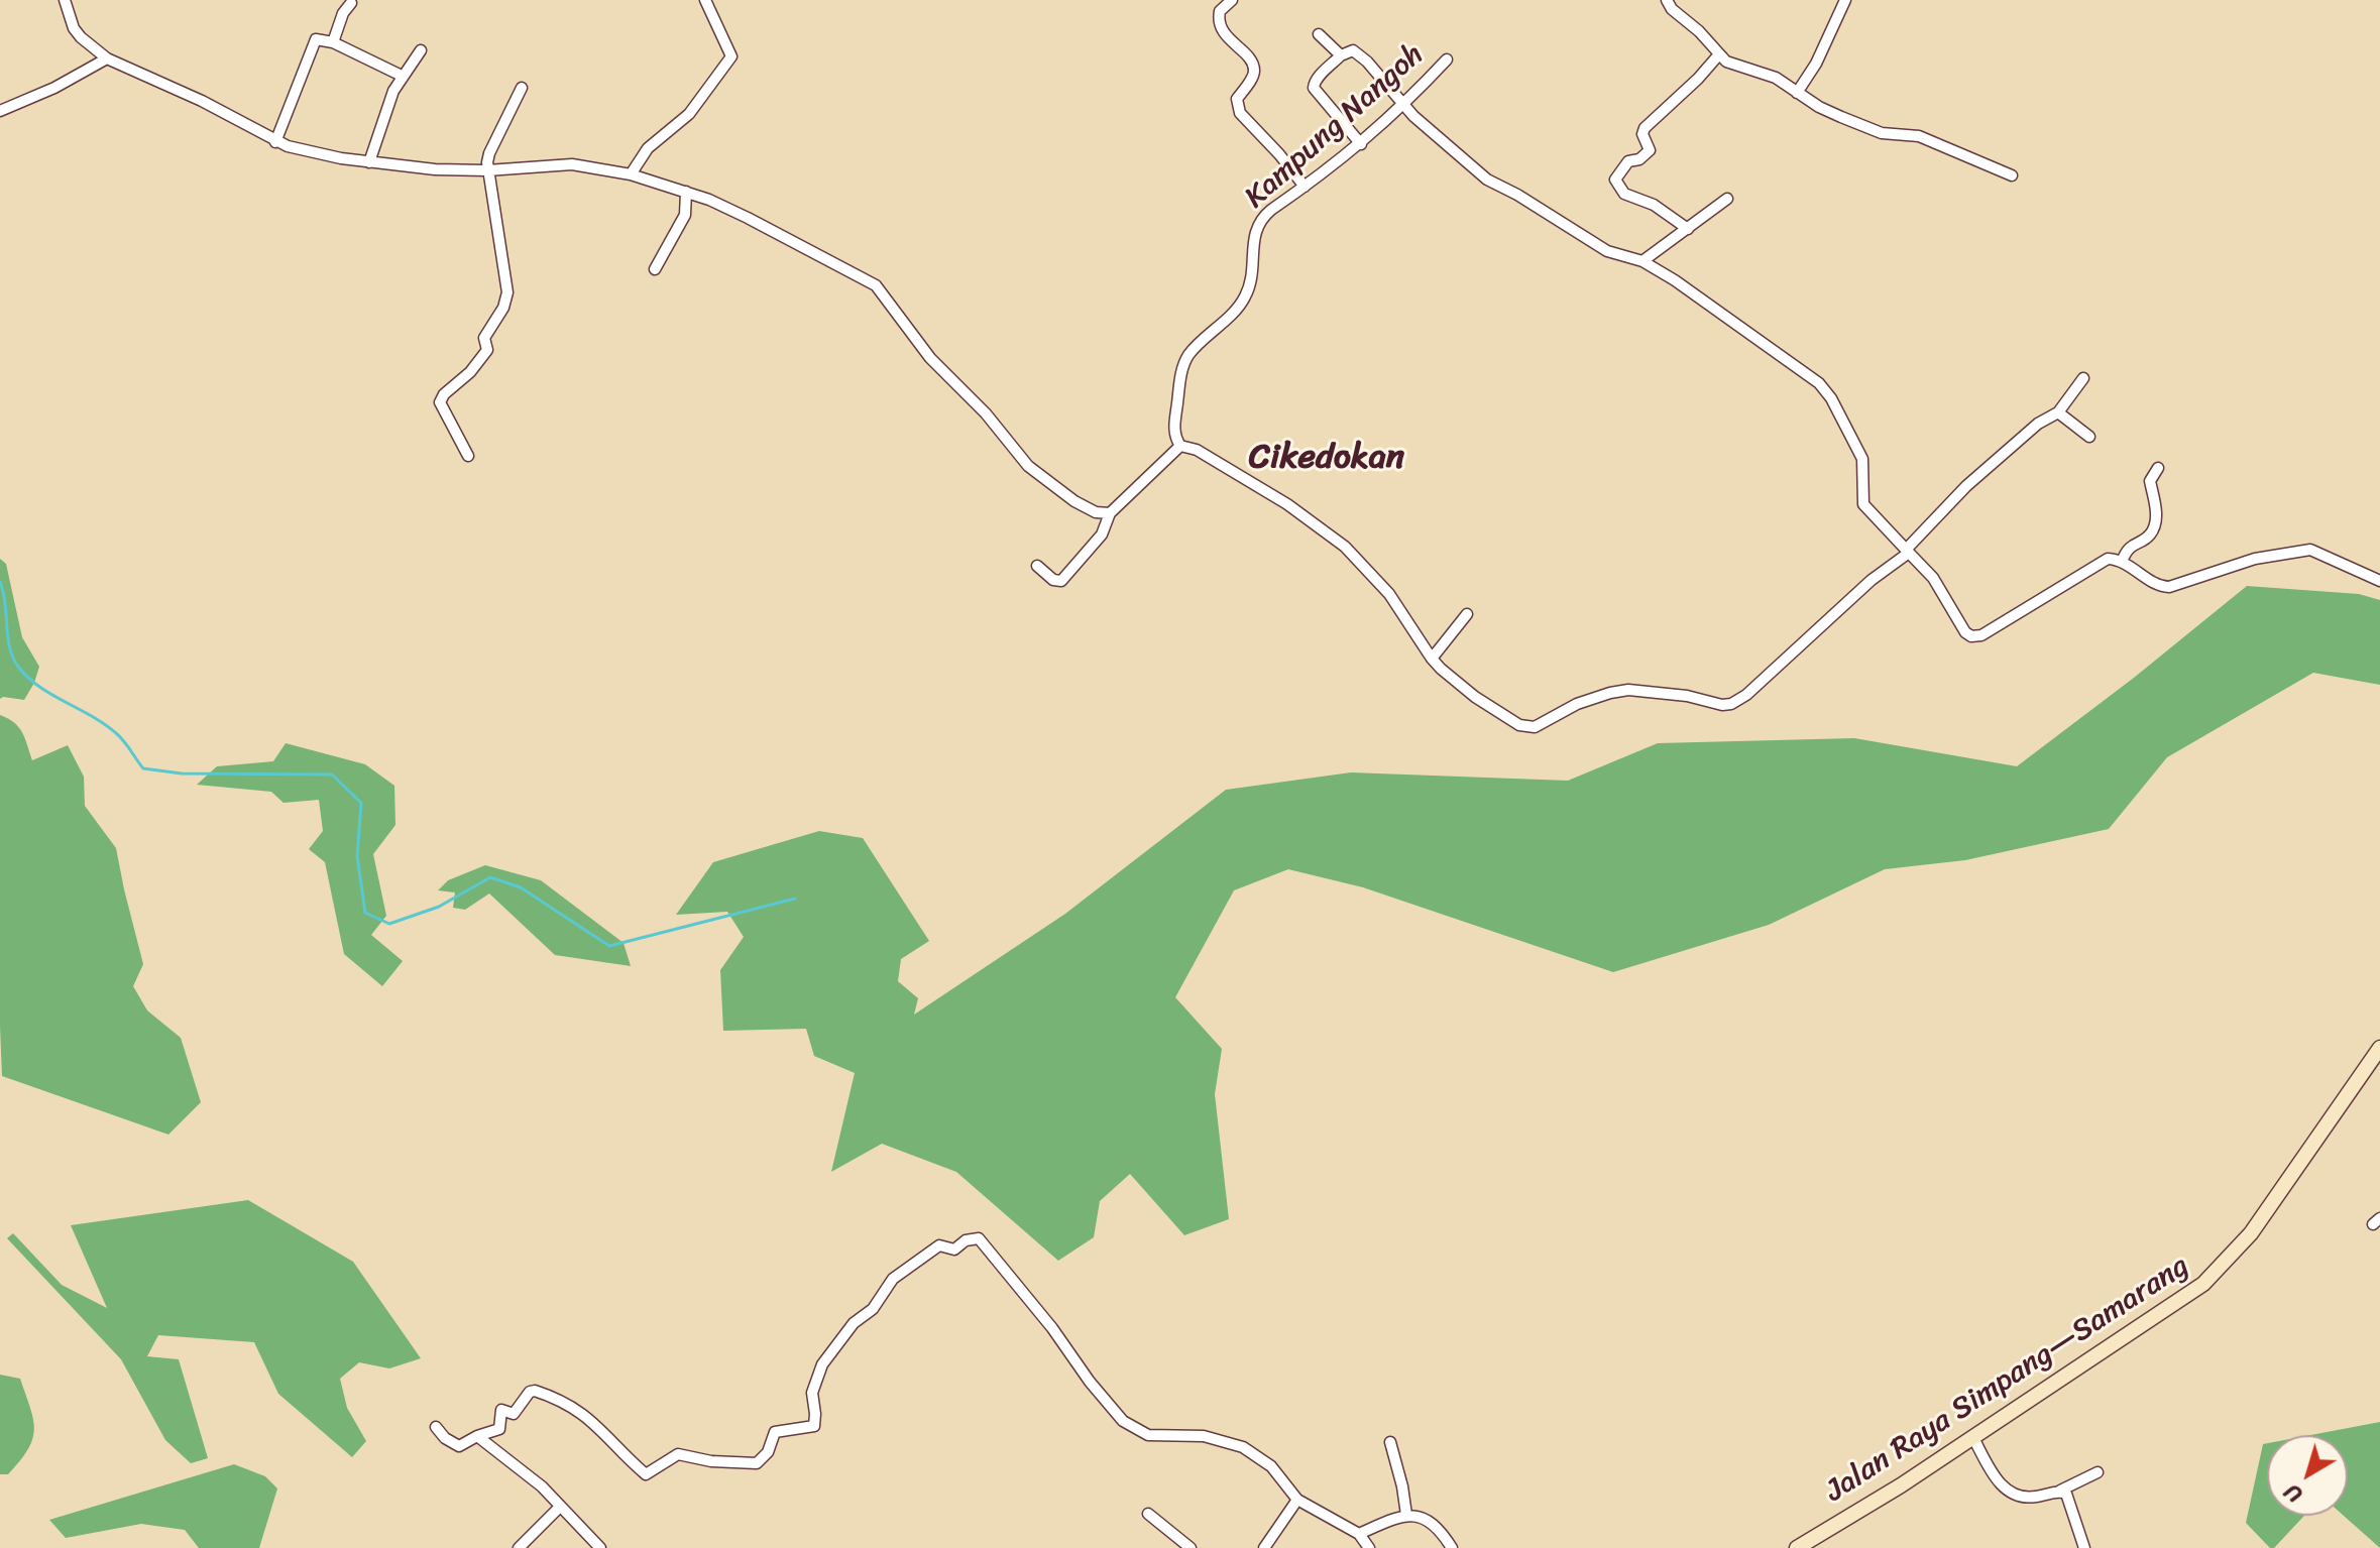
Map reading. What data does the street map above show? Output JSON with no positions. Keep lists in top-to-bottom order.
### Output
{
  "streets": {
    "main road": ["Jalan Raya Simpang—Samarang"],
    "street": ["Kampung Nangoh"]
  },
  "districts": ["Cikedokan"],
  "north": "bottom left"
}
